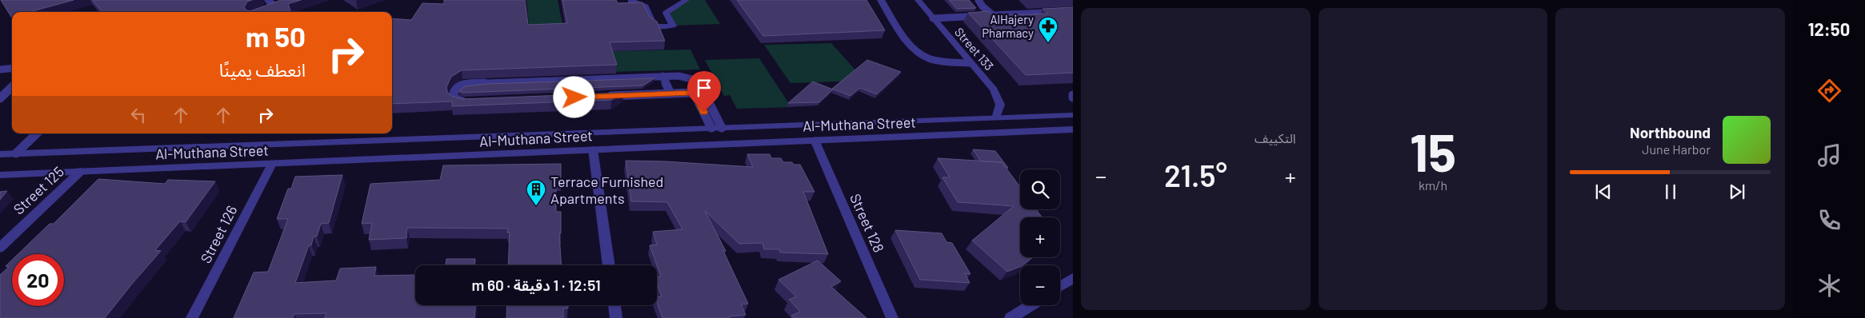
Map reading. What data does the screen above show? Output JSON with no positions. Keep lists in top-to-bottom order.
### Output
{
  "streets": {
    "street": [
      "Street 133",
      "Al-Muthana Street",
      "Street 125",
      "Street 128",
      "Street 126"
    ]
  },
  "crossings": [
    ["Street 133", "Al-Muthana Street"],
    ["Al-Muthana Street", "Street 125"],
    ["Al-Muthana Street", "Street 128"],
    ["Al-Muthana Street", "Street 126"]
  ],
  "places": {
    "pharmacy": ["AlHajery Pharmacy"],
    "building": ["Terrace Furnished Apartments"]
  },
  "page": {
    "tabs": "12:50",
    "tile": [
      ["15", "km/h"],
      "التكييف"
    ],
    "turn": ["50 m", "انعطف يمينًا"],
    "song": ["Northbound", "June Harbor"],
    "heat": ["−", "21.5°", "+"],
    "map_buttons": ["+", "−"],
    "limit": "20",
    "trip": "12:51 · 1 دقيقة · 60 m"
  }
}
